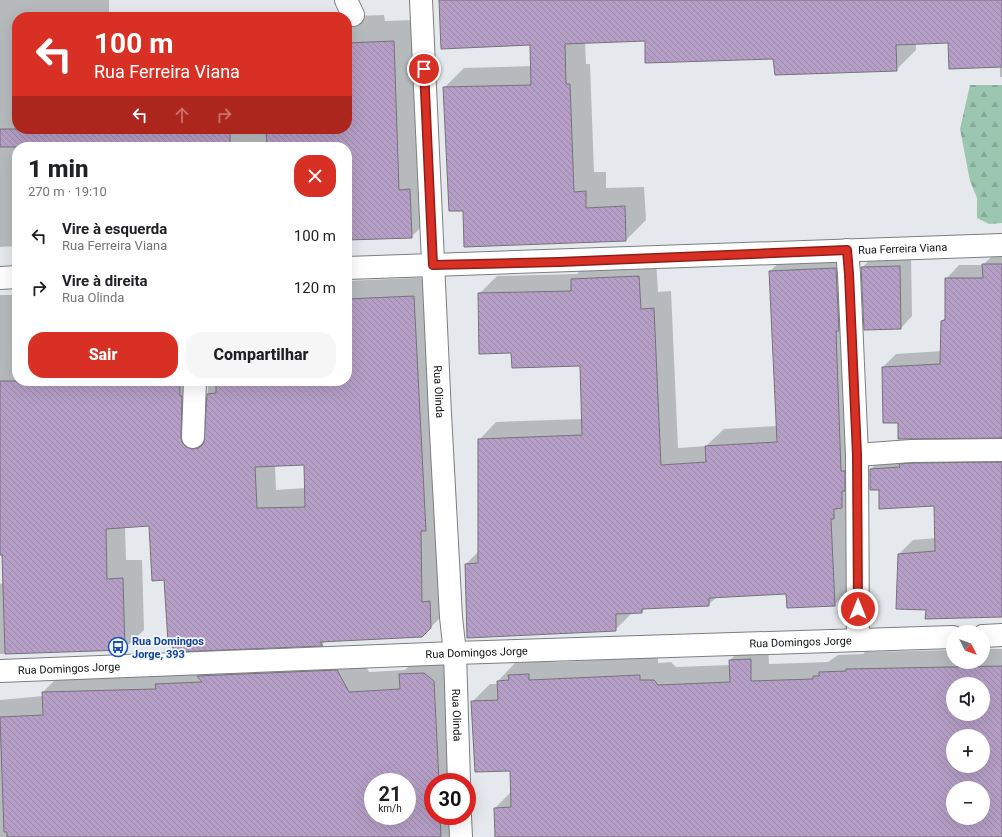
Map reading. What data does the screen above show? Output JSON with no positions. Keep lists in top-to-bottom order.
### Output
{
  "streets": {
    "street": ["Rua Ferreira Viana", "Rua Olinda", "Rua Domingos Jorge"]
  },
  "crossings": [
    ["Rua Ferreira Viana", "Rua Olinda"],
    ["Rua Olinda", "Rua Domingos Jorge"]
  ],
  "places": {
    "bus stop": ["Rua Domingos Jorge, 393"]
  },
  "north": "bottom right",
  "page": {
    "turn": ["100 m", "Rua Ferreira Viana"],
    "heading": ["1 min", "270 m · 19:10"],
    "list": [
      {
        "name": "Vire à esquerda",
        "note": "Rua Ferreira Viana",
        "value": "100 m"
      },
      {
        "name": "Vire à direita",
        "note": "Rua Olinda",
        "value": "120 m"
      }
    ],
    "buttons": ["Sair", "Compartilhar"],
    "map_buttons": ["+", "−"],
    "speed": "21 km/h",
    "limit": "30"
  }
}
